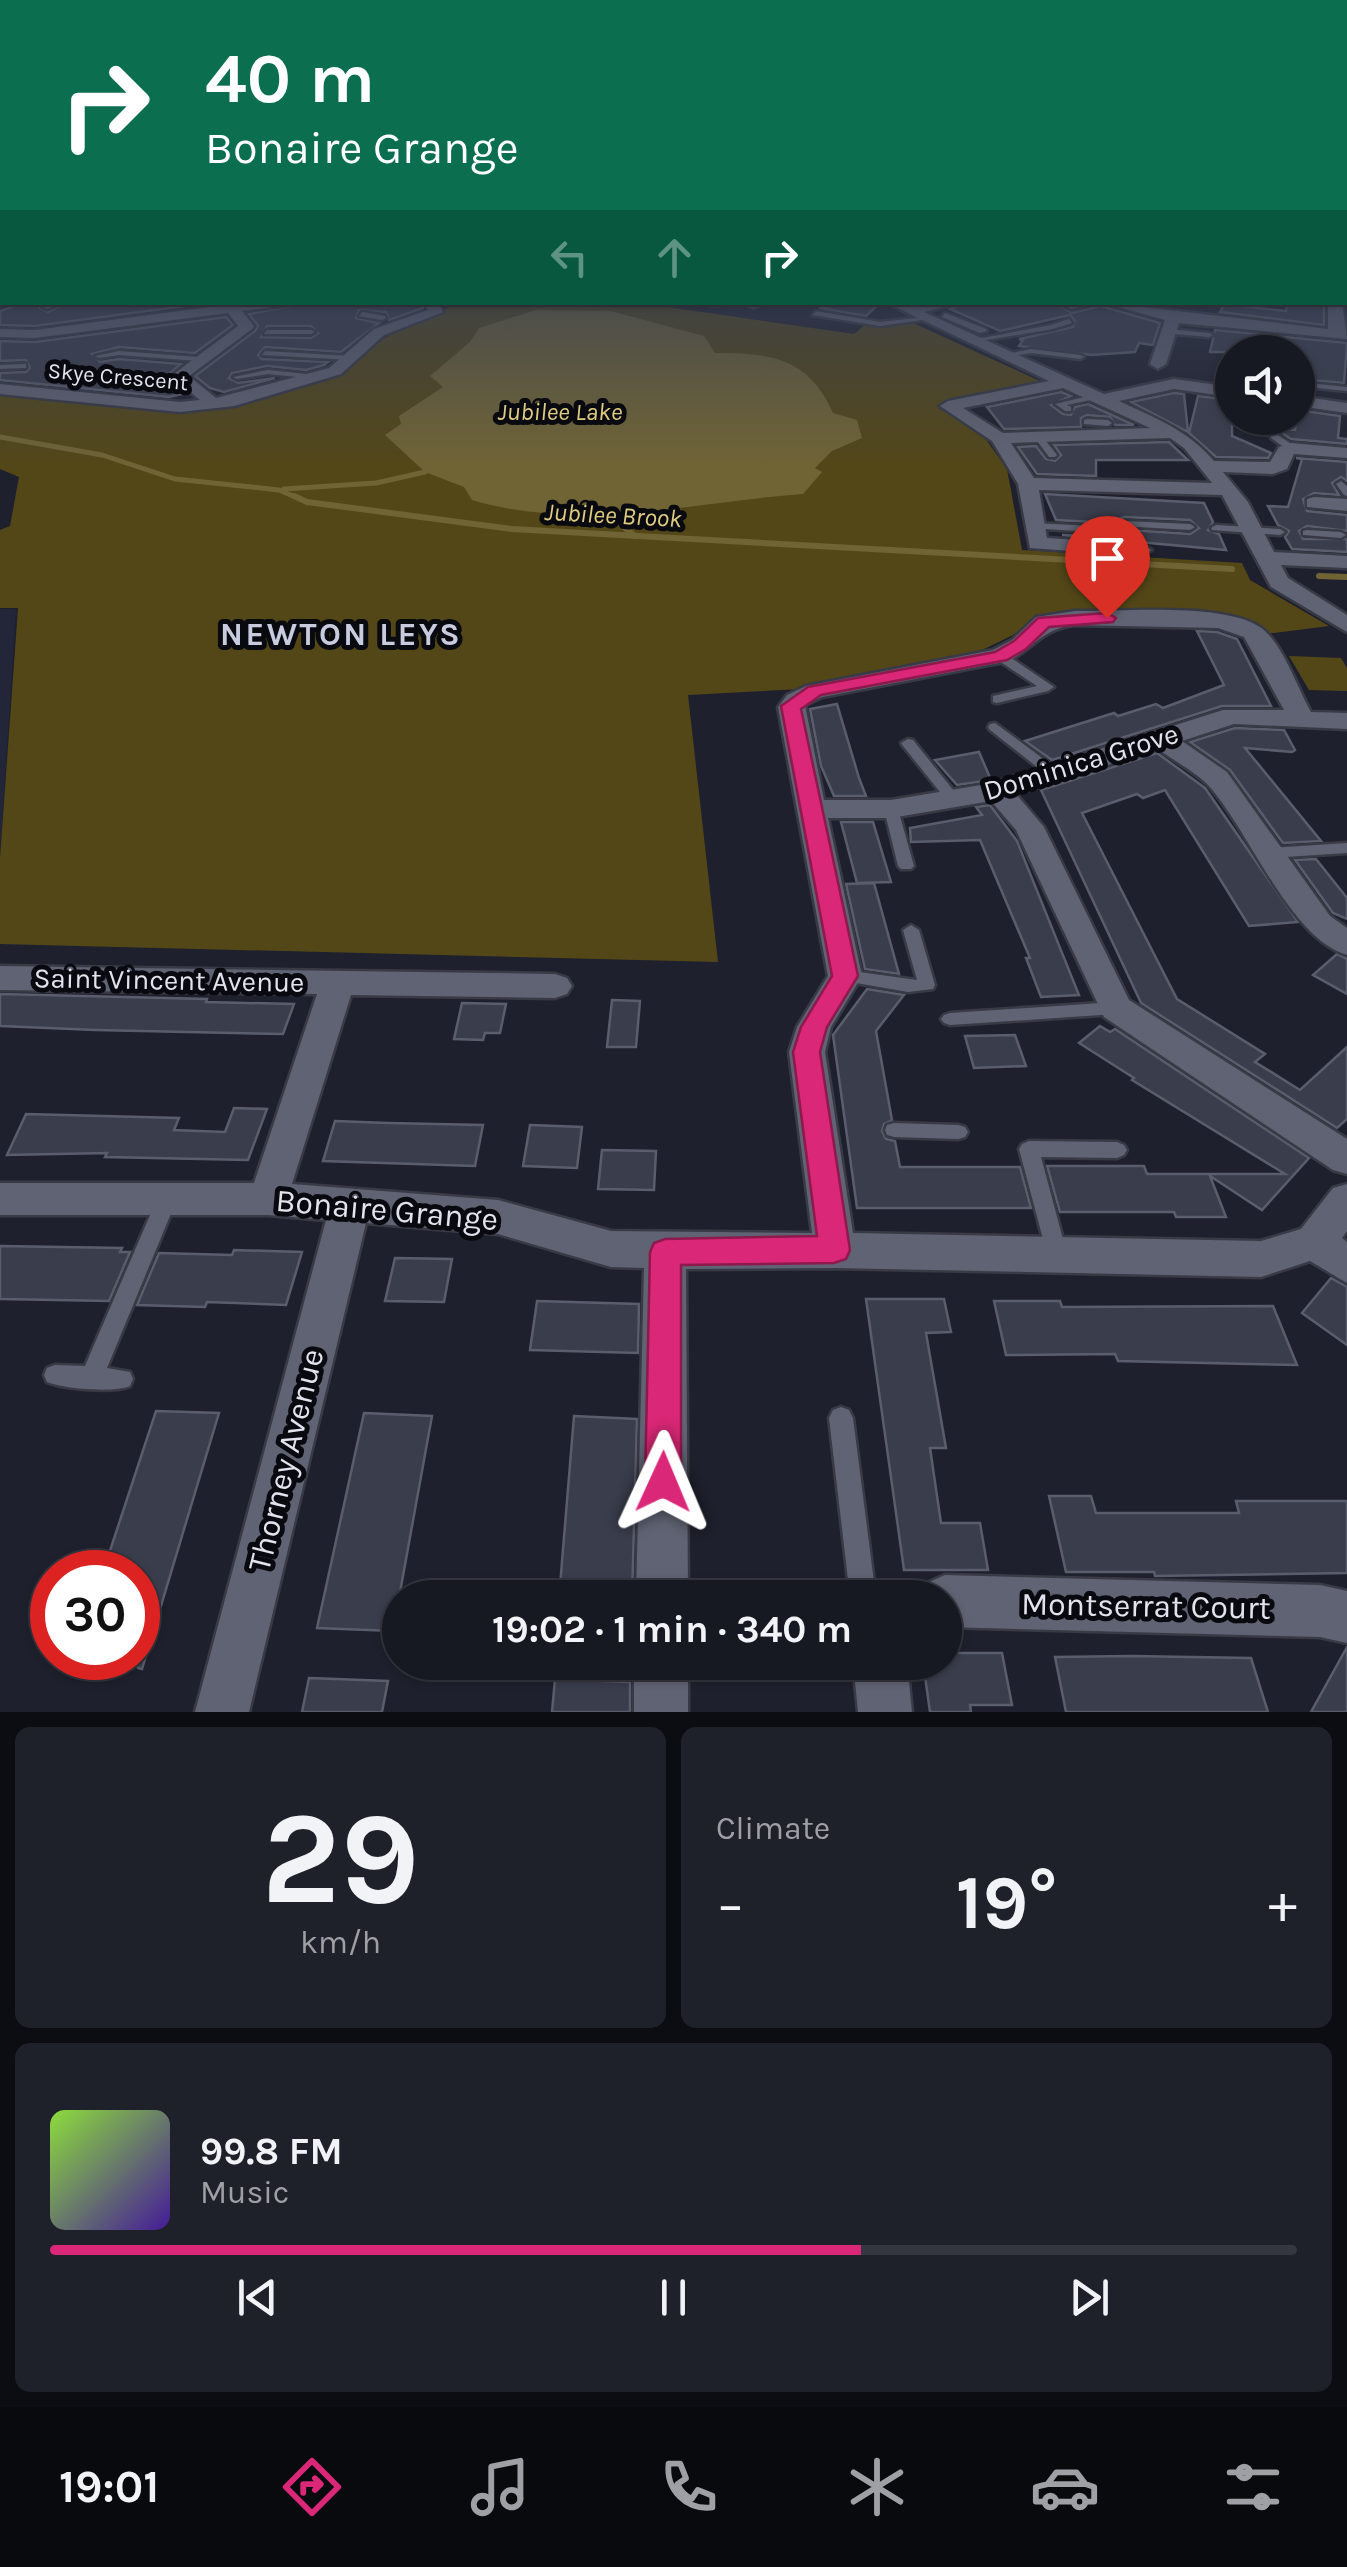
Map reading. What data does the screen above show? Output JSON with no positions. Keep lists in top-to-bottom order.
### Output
{
  "streets": {
    "street": [
      "Skye Crescent",
      "Dominica Grove",
      "Saint Vincent Avenue",
      "Bonaire Grange",
      "Thorney Avenue",
      "Montserrat Court"
    ]
  },
  "crossings": [
    ["Saint Vincent Avenue", "Bonaire Grange"],
    ["Bonaire Grange", "Thorney Avenue"]
  ],
  "districts": ["NEWTON LEYS"],
  "water": ["Jubilee Lake", "Jubilee Brook"],
  "page": {
    "turn": ["40 m", "Bonaire Grange"],
    "limit": "30",
    "trip": "19:02 · 1 min · 340 m",
    "tile": [
      ["29", "km/h"],
      "Climate"
    ],
    "heat": ["−", "19°", "+"],
    "song": ["99.8 FM", "Music"],
    "tabs": "19:01"
  }
}
